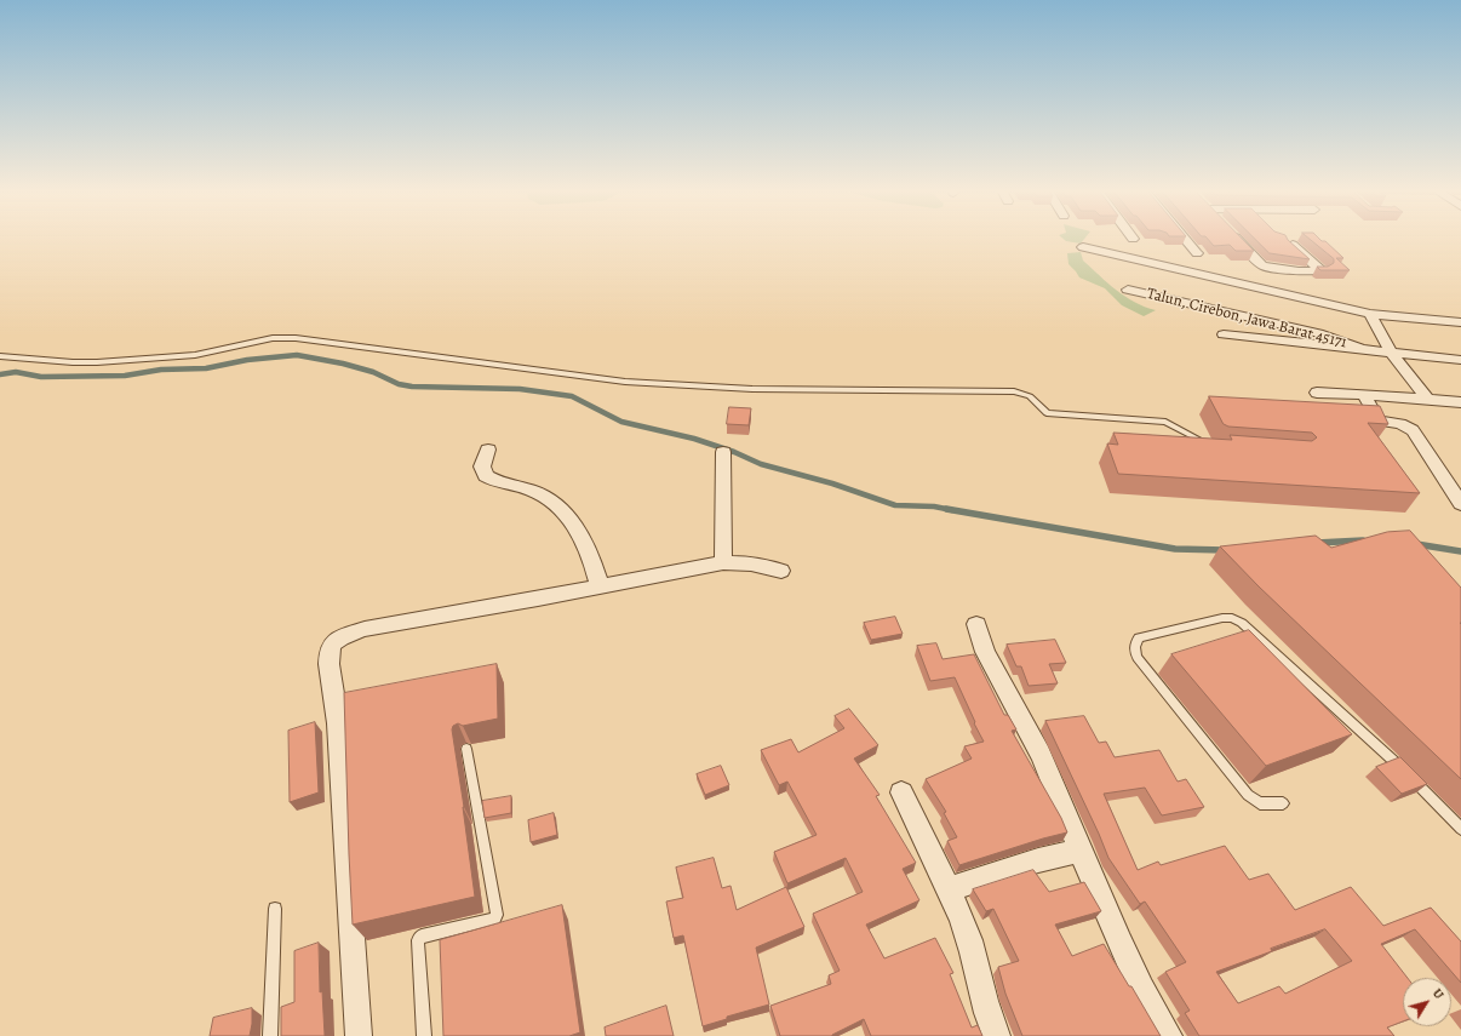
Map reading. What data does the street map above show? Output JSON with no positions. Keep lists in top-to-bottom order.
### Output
{
  "streets": {
    "street": ["Talun, Cirebon, Jawa Barat 45171"]
  },
  "north": "top right"
}
